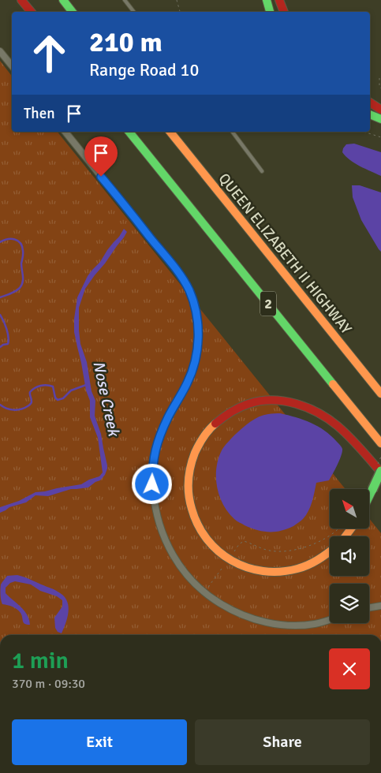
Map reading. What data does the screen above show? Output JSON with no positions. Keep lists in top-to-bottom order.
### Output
{
  "streets": {
    "main road": ["QUEEN ELIZABETH II HIGHWAY", "2"]
  },
  "water": ["Nose Creek"],
  "north": "top left",
  "page": {
    "turn": ["210 m", "Range Road 10"],
    "then": "Then",
    "heading": ["1 min", "370 m · 09:30"],
    "buttons": ["Exit", "Share"]
  }
}
